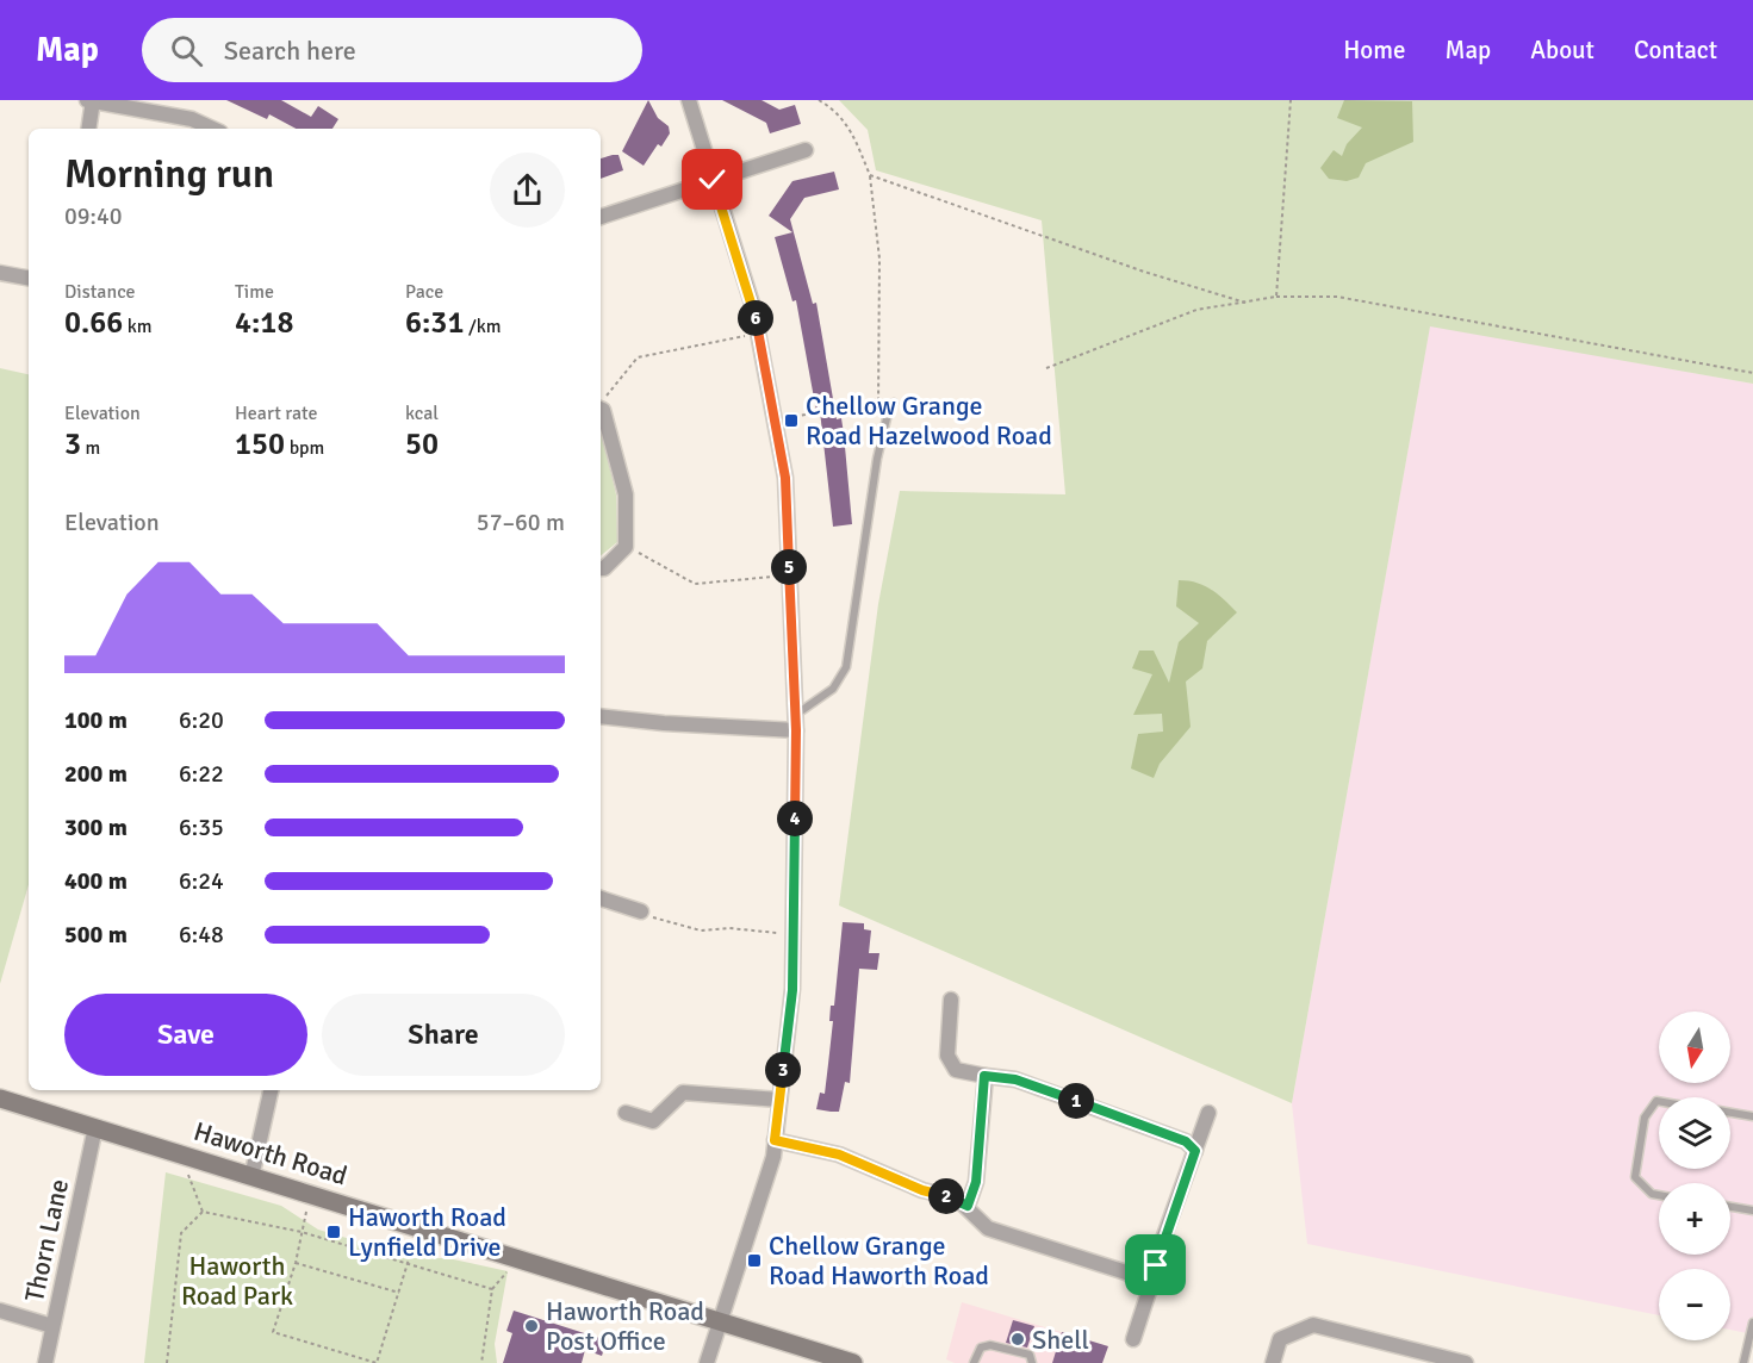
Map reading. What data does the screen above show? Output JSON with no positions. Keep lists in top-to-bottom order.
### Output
{
  "streets": {
    "main road": ["Haworth Road"],
    "street": ["Thorn Lane"]
  },
  "crossings": [
    ["Haworth Road", "Thorn Lane"]
  ],
  "parks": ["Haworth Road Park"],
  "places": {
    "transit": ["Chellow Grange Road Hazelwood Road", "Haworth Road Lynfield Drive", "Chellow Grange Road Haworth Road"],
    "other": ["Haworth Road Post Office", "Shell"]
  },
  "north": "bottom",
  "page": {
    "header": "Map",
    "search": "Search here",
    "nav": [
      "Home",
      "Map",
      "About",
      "Contact"
    ],
    "heading": ["Morning run", "09:40"],
    "stats": [
      ["Distance", "0.66 km"],
      ["Time", "4:18"],
      ["Pace", "6:31 /km"],
      ["Elevation", "3 m"],
      ["Heart rate", "150 bpm"],
      ["kcal", "50"]
    ],
    "pins": [
      "6",
      "5",
      "4",
      "3",
      "1",
      "2"
    ],
    "chart": ["Elevation", "57–60 m"],
    "list": [
      {
        "name": "100 m",
        "note": "6:20"
      },
      {
        "name": "200 m",
        "note": "6:22"
      },
      {
        "name": "300 m",
        "note": "6:35"
      },
      {
        "name": "400 m",
        "note": "6:24"
      },
      {
        "name": "500 m",
        "note": "6:48"
      }
    ],
    "buttons": ["Save", "Share"],
    "map_buttons": ["+", "−"]
  }
}
